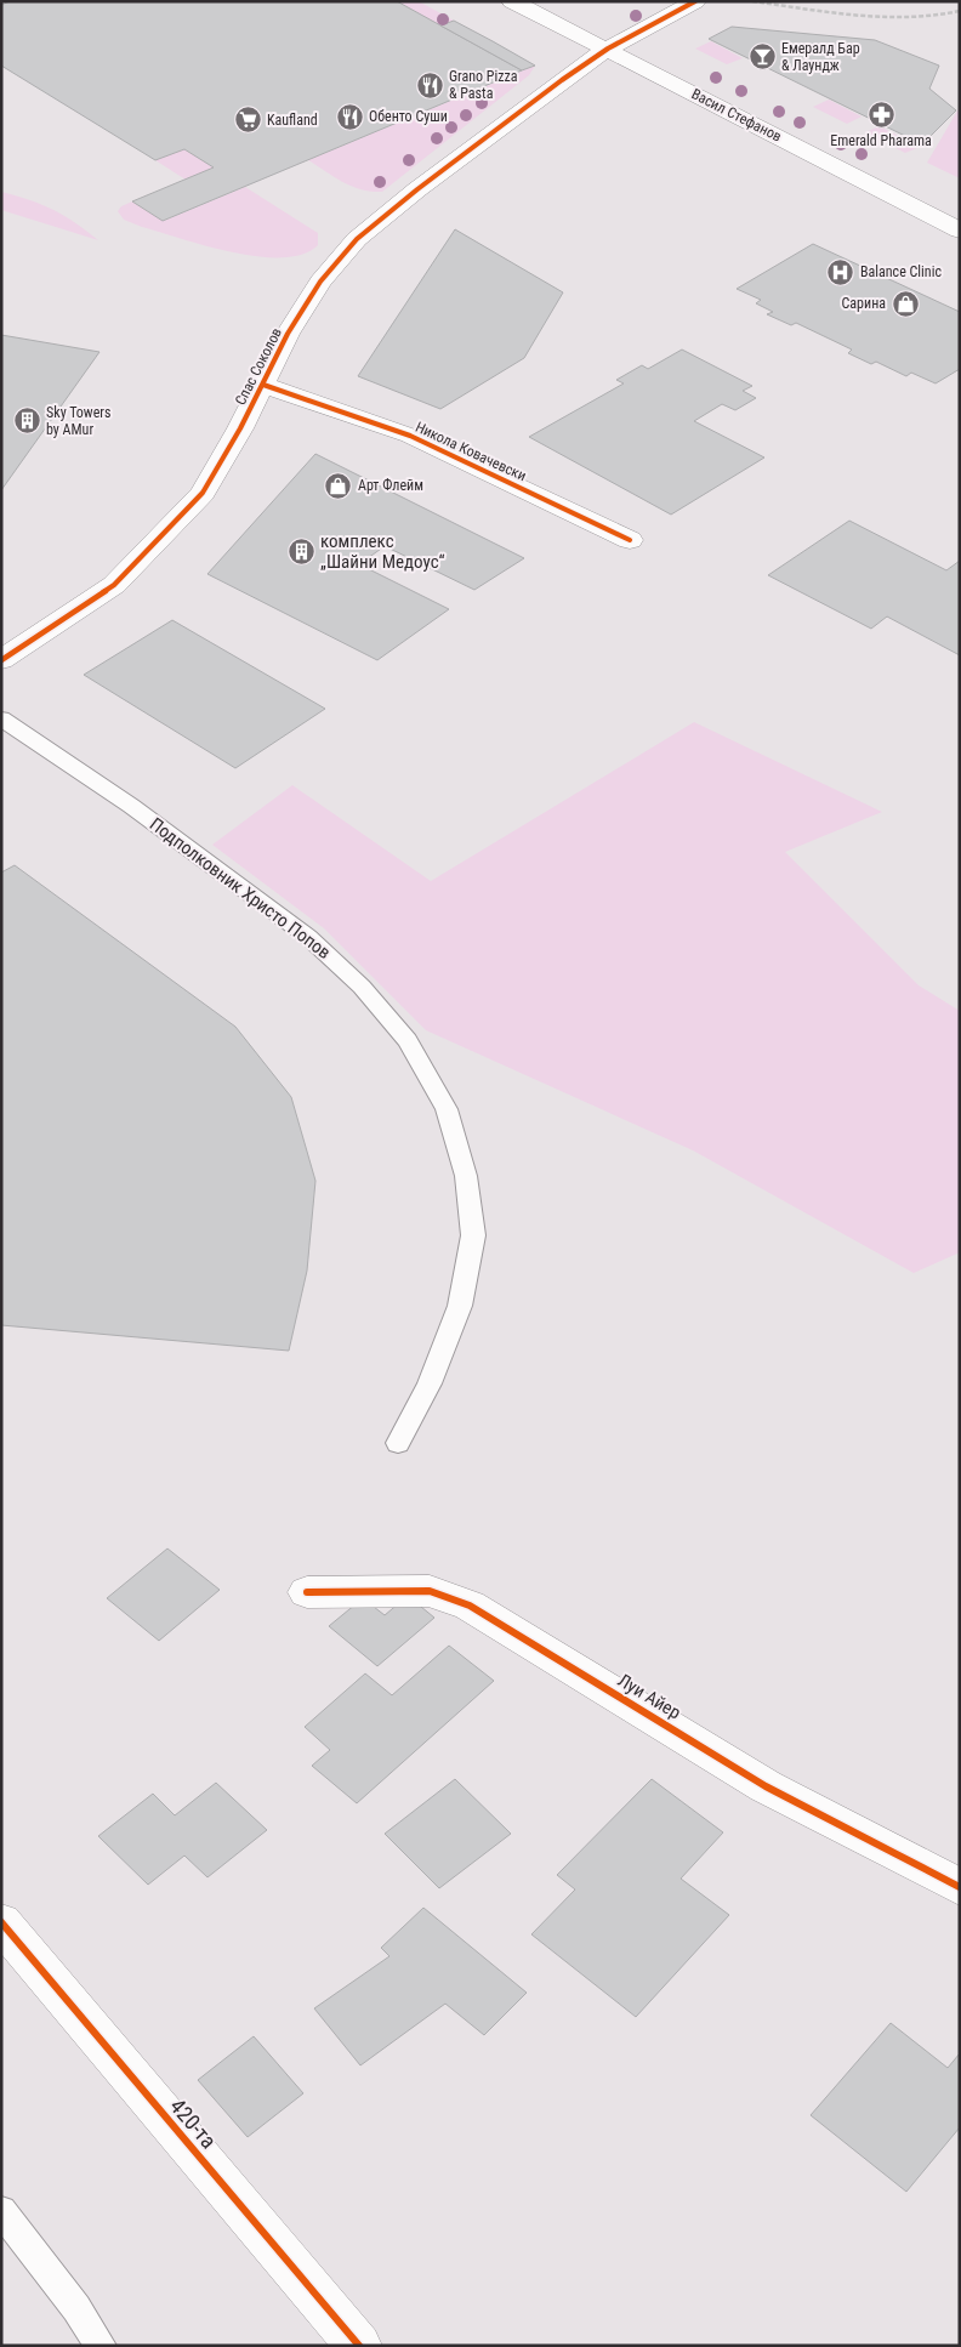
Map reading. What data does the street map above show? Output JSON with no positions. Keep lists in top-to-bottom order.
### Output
{
  "streets": {
    "street": [
      "Васил Стефанов",
      "Спас Соколов",
      "Никола Ковачевски",
      "Луи Айер",
      "420-та"
    ],
    "lane": ["Подполковник Христо Попов"]
  },
  "crossings": [
    ["Васил Стефанов", "Спас Соколов"],
    ["Спас Соколов", "Никола Ковачевски"]
  ],
  "places": {
    "bar": ["Емералд Бар & Лаундж"],
    "restaurant": ["Grano Pizza & Pasta", "Обенто Суши"],
    "pharmacy": ["Emerald Pharama"],
    "supermarket": ["Kaufland"],
    "hospital": ["Balance Clinic"],
    "shop": ["Сарина", "Арт Флейм"],
    "building": ["Sky Towers by AMur", "комплекс „Шайни Медоус“"]
  }
}
